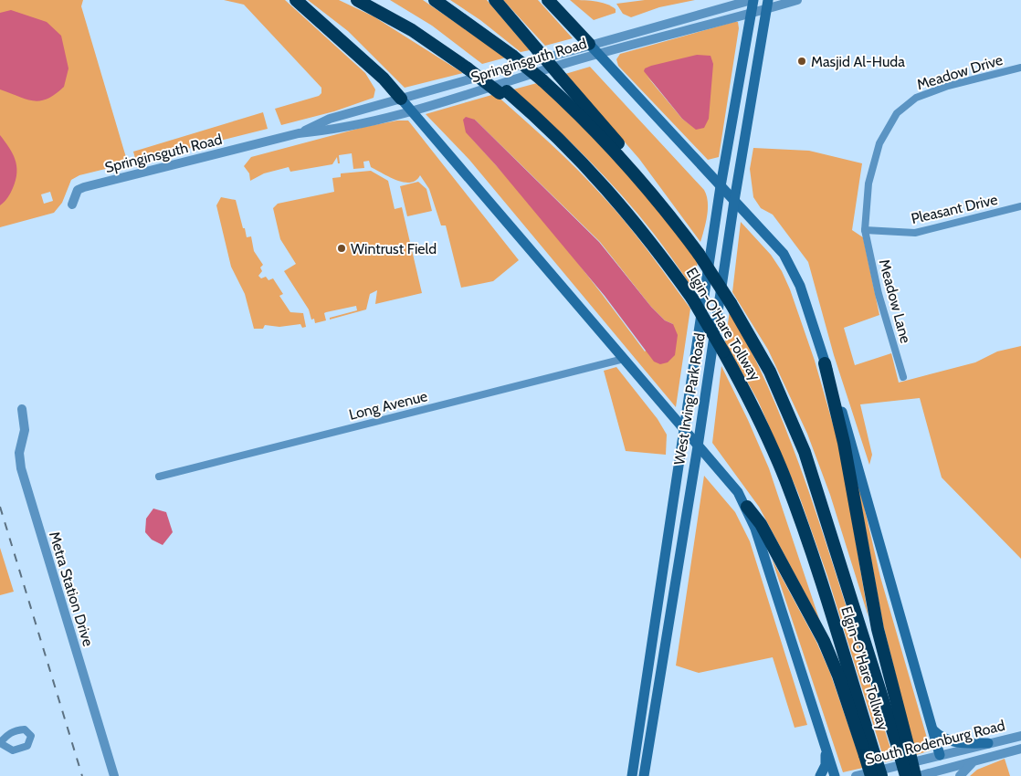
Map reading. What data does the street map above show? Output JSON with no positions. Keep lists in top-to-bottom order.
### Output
{
  "streets": {
    "highway": ["Elgin-O'Hare Tollway"],
    "main road": ["West Irving Park Road"],
    "street": [
      "Springinsguth Road",
      "Meadow Drive",
      "Pleasant Drive",
      "Meadow Lane",
      "Long Avenue",
      "Metra Station Drive",
      "South Rodenburg Road"
    ]
  },
  "crossings": [
    ["Springinsguth Road", "West Irving Park Road"],
    ["Meadow Drive", "Pleasant Drive"],
    ["Meadow Drive", "Meadow Lane"],
    ["Pleasant Drive", "Meadow Lane"]
  ],
  "places": ["Masjid Al-Huda", "Wintrust Field"]
}
